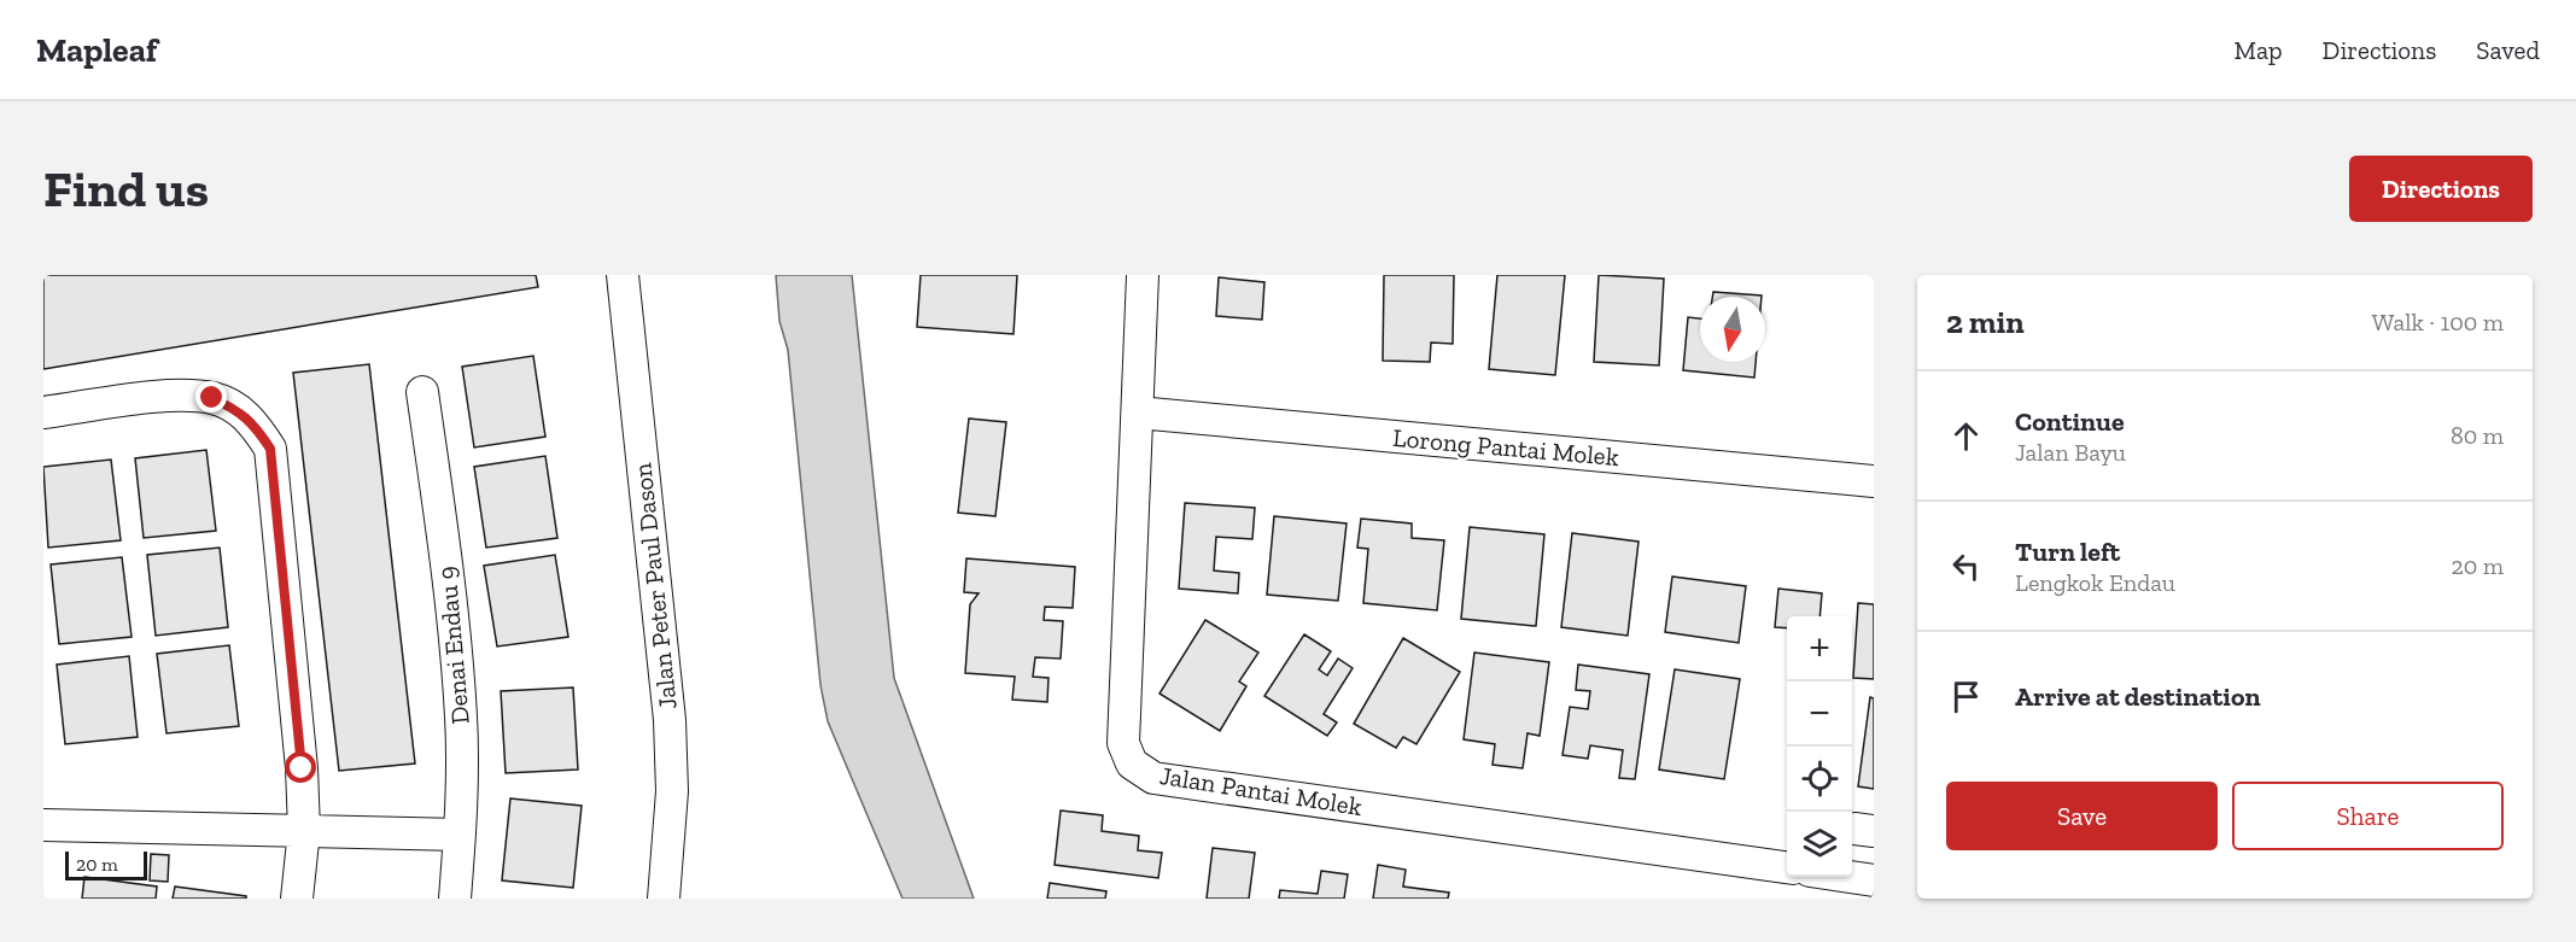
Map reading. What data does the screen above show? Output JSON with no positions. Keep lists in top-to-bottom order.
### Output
{
  "streets": {
    "street": [
      "Lorong Pantai Molek",
      "Jalan Peter Paul Dason",
      "Denai Endau 9",
      "Jalan Pantai Molek"
    ]
  },
  "crossings": [
    ["Lorong Pantai Molek", "Jalan Pantai Molek"]
  ],
  "scale_bar": "20 m",
  "north": "bottom",
  "page": {
    "header": "Mapleaf",
    "nav": ["Map", "Directions", "Saved"],
    "buttons": [
      "Directions",
      ["Save", "Share"]
    ],
    "title": "Find us",
    "heading": ["2 min", "Walk · 100 m"],
    "list": [
      ["Continue", "Jalan Bayu", "80 m"],
      ["Turn left", "Lengkok Endau", "20 m"],
      "Arrive at destination"
    ],
    "map_buttons": ["+", "−"],
    "scale": "20 m"
  }
}
